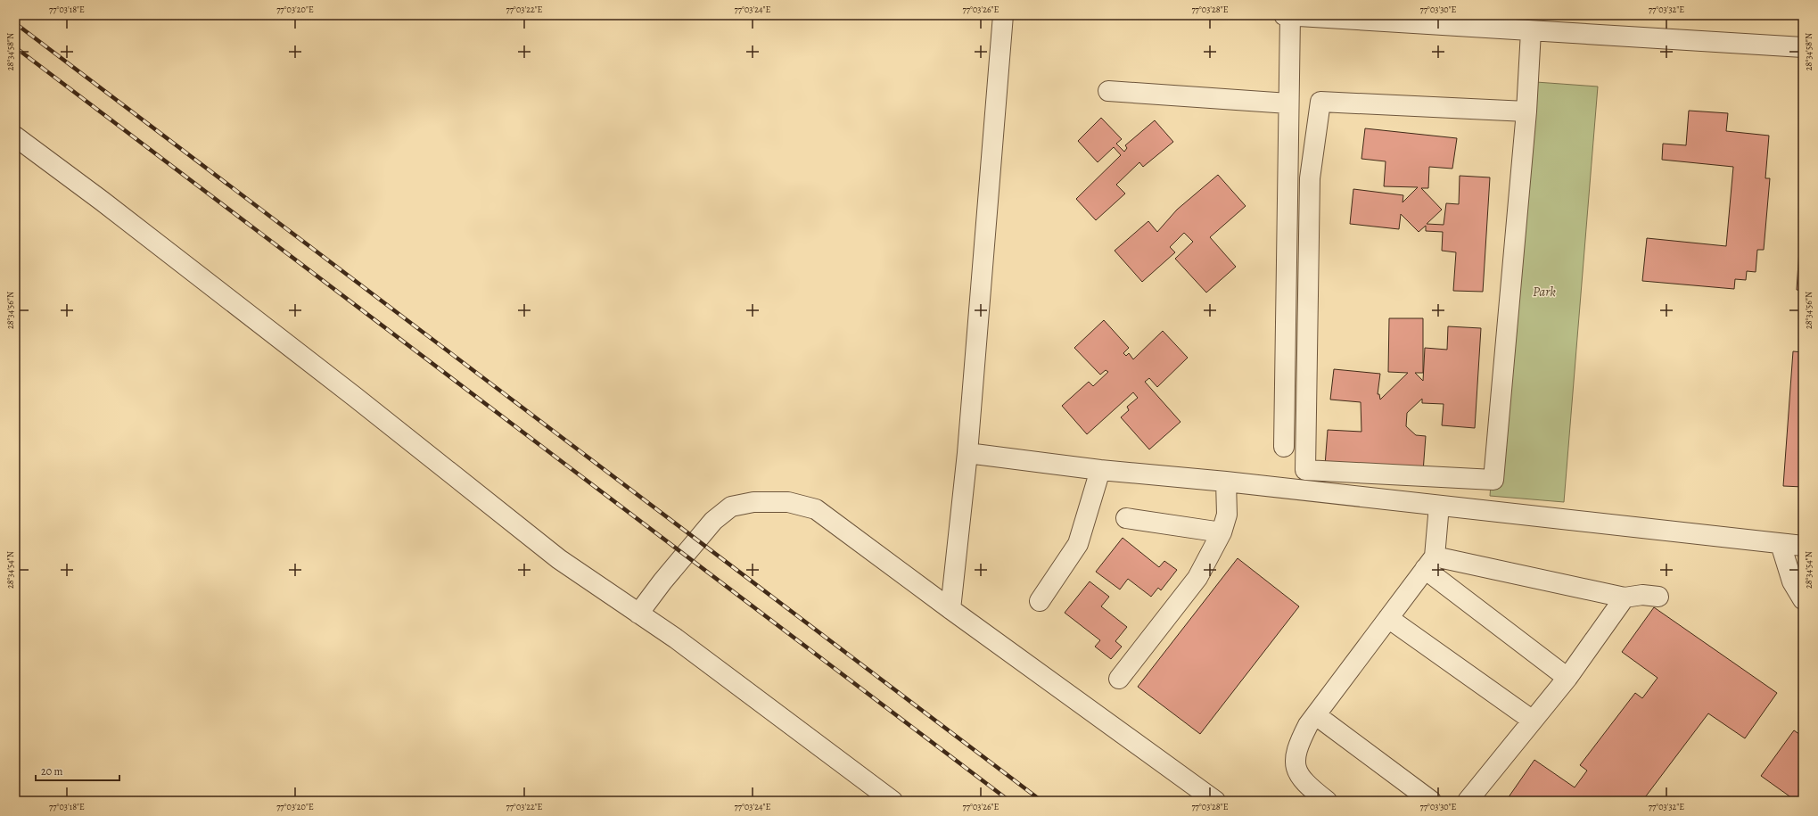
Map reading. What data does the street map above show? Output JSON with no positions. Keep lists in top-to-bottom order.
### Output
{
  "parks": ["Park"],
  "scale_bar": "20 m",
  "coordinates": [
    "77°03'18\"E",
    "77°03'20\"E",
    "77°03'22\"E",
    "77°03'24\"E",
    "77°03'26\"E",
    "77°03'28\"E",
    "77°03'30\"E",
    "77°03'32\"E",
    "28°34'58\"N",
    "28°34'56\"N",
    "28°34'54\"N"
  ]
}
